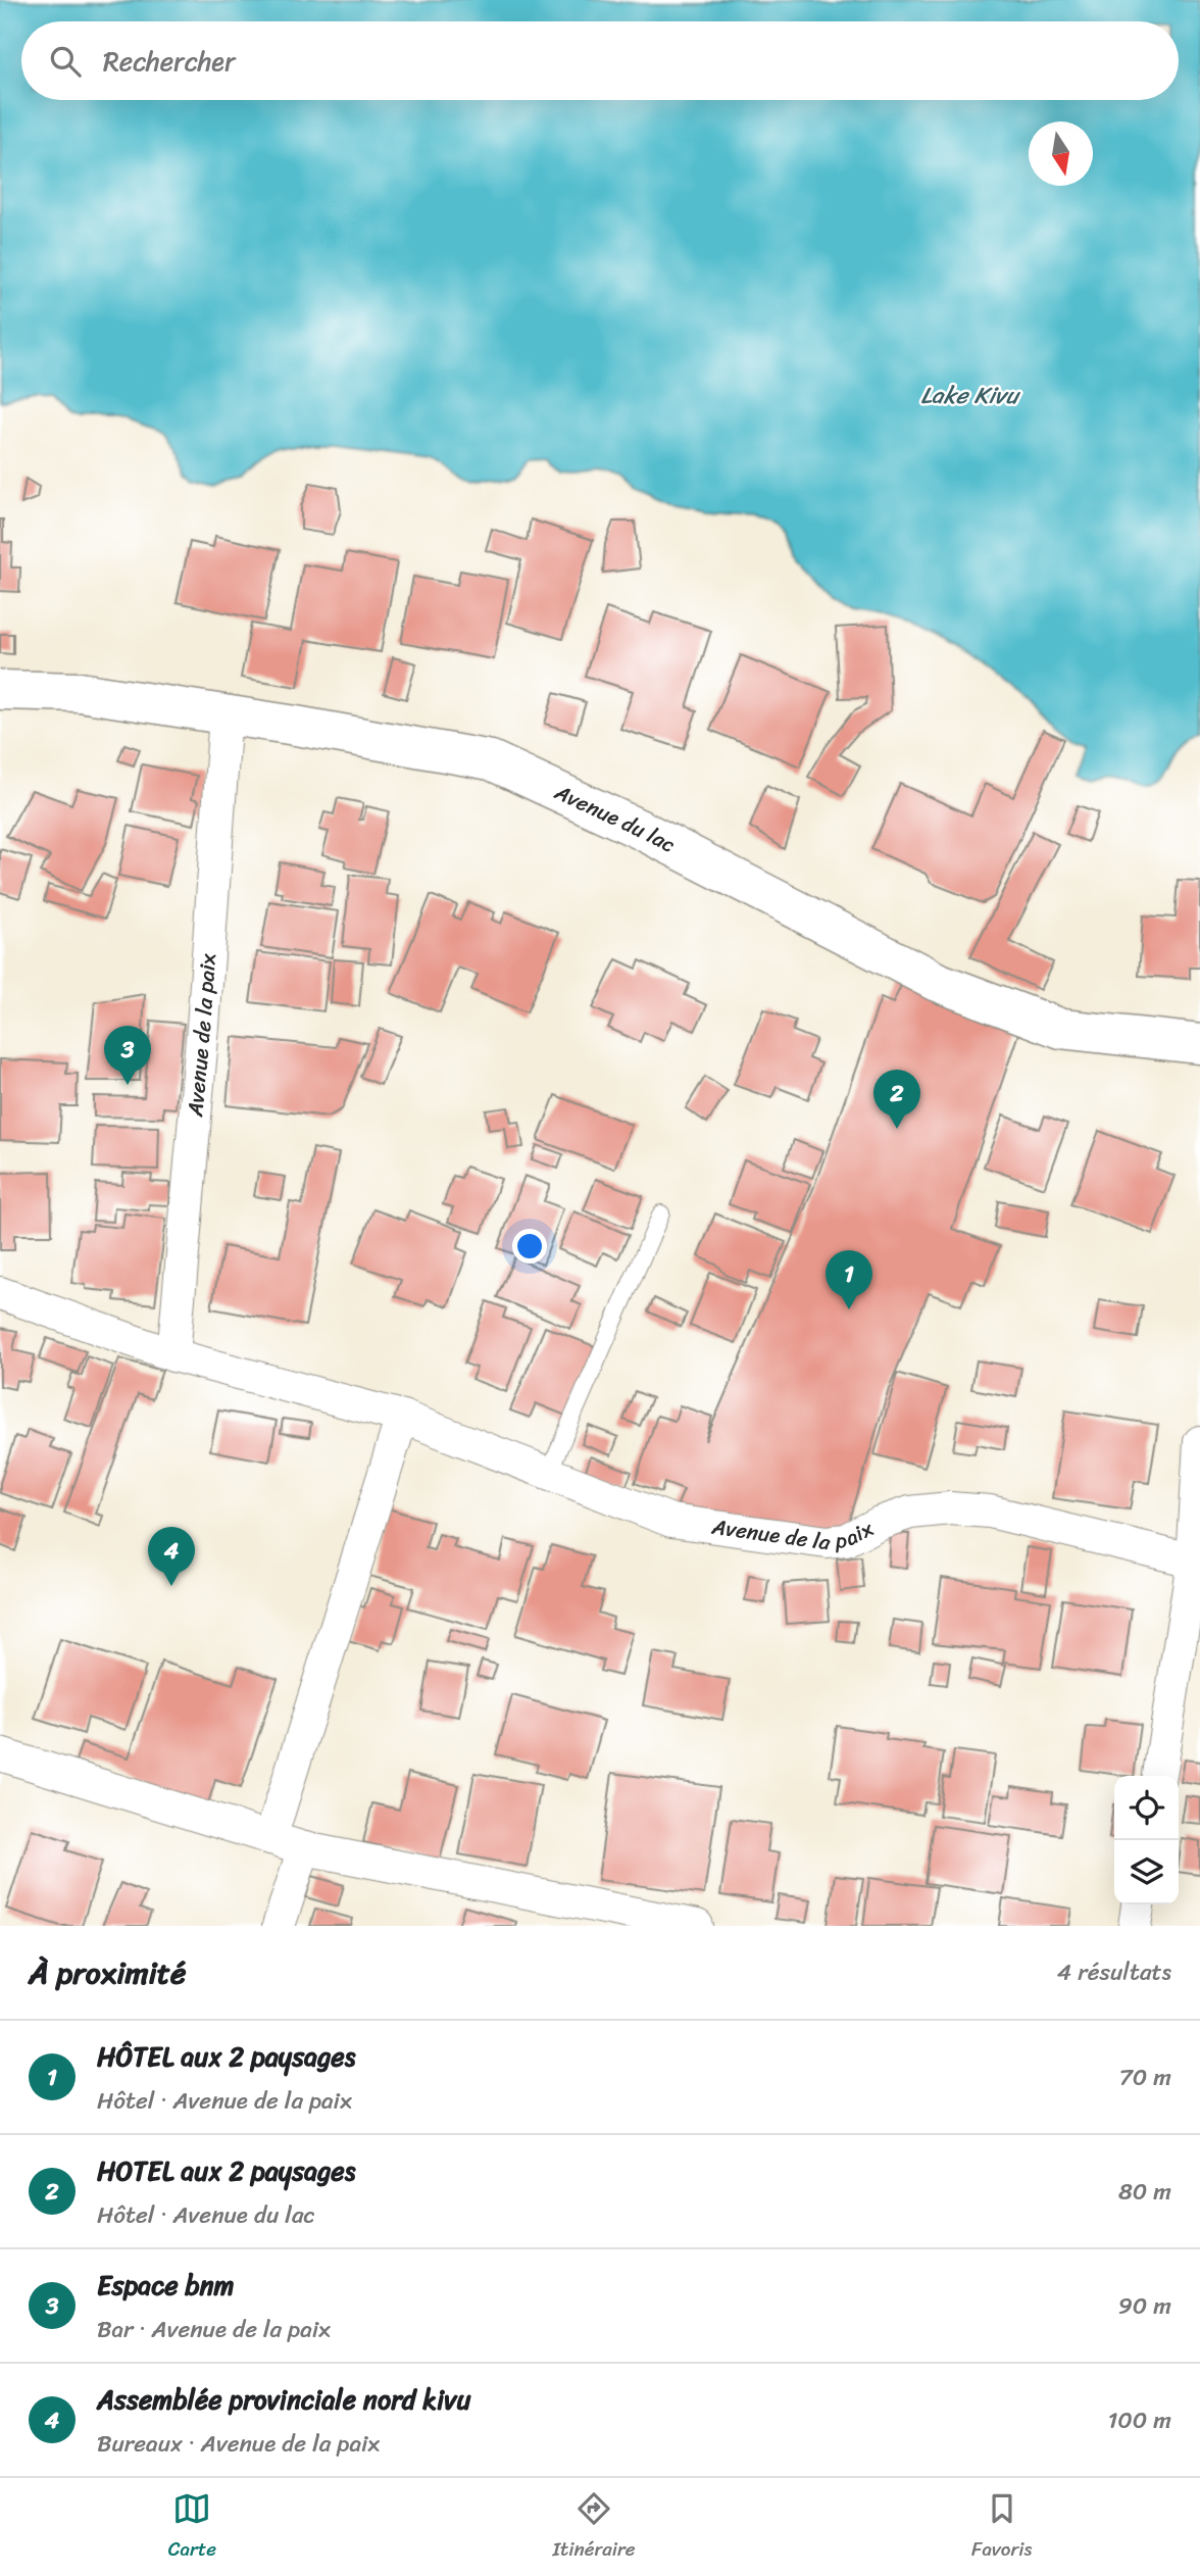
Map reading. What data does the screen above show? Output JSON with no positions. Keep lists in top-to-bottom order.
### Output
{
  "streets": {
    "main road": ["Avenue du lac"],
    "street": ["Avenue de la paix"]
  },
  "crossings": [
    ["Avenue du lac", "Avenue de la paix"]
  ],
  "water": ["Lake Kivu"],
  "north": "bottom",
  "page": {
    "search": "Rechercher",
    "pins": [
      "3",
      "2",
      "1",
      "4"
    ],
    "heading": ["À proximité", "4 résultats"],
    "list": [
      {
        "mark": "1",
        "name": "HÔTEL aux 2 paysages",
        "note": "Hôtel · Avenue de la paix",
        "value": "70 m"
      },
      {
        "mark": "2",
        "name": "HOTEL aux 2 paysages",
        "note": "Hôtel · Avenue du lac",
        "value": "80 m"
      },
      {
        "mark": "3",
        "name": "Espace bnm",
        "note": "Bar · Avenue de la paix",
        "value": "90 m"
      },
      {
        "mark": "4",
        "name": "Assemblée provinciale nord kivu",
        "note": "Bureaux · Avenue de la paix",
        "value": "100 m"
      }
    ],
    "nav": ["Carte", "Itinéraire", "Favoris"]
  }
}
